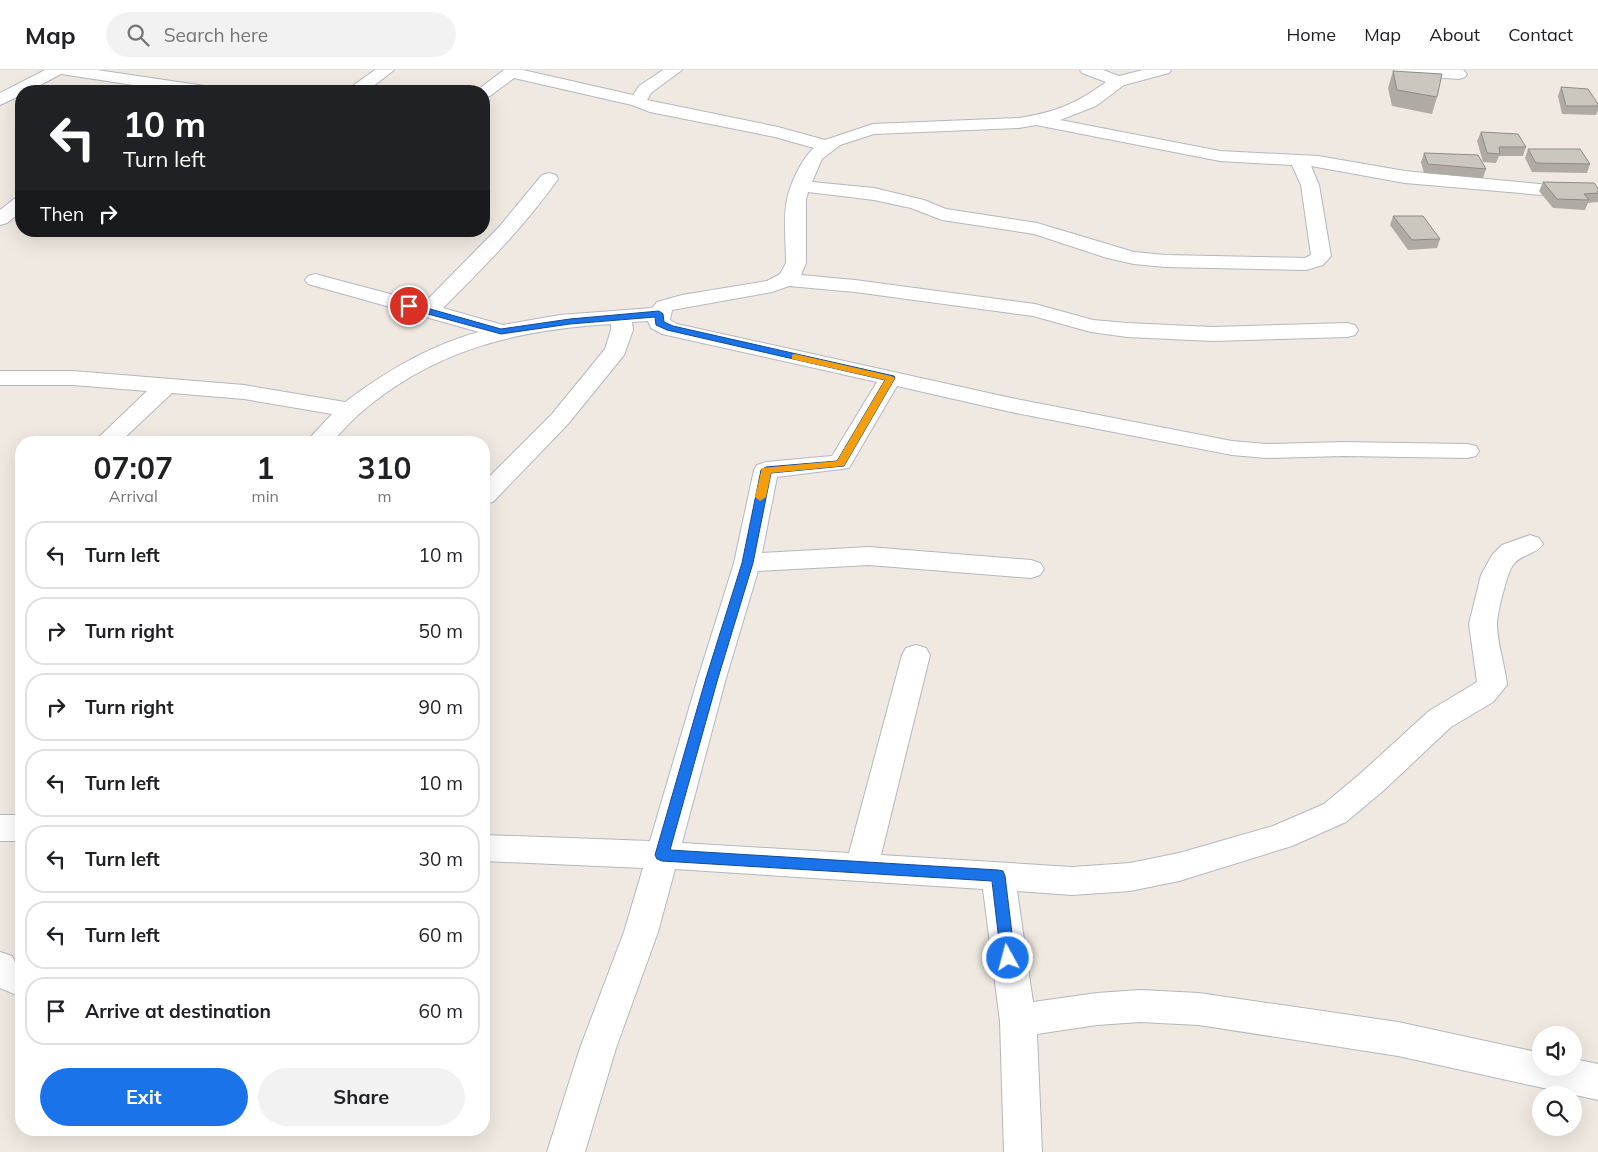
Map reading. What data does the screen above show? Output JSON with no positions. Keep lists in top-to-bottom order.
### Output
{
  "page": {
    "header": "Map",
    "search": "Search here",
    "nav": [
      "Home",
      "Map",
      "About",
      "Contact"
    ],
    "turn": ["10 m", "Turn left"],
    "then": "Then",
    "eta": [
      "07:07",
      "Arrival",
      "1",
      "min",
      "310",
      "m"
    ],
    "list": [
      {
        "name": "Turn left",
        "value": "10 m"
      },
      {
        "name": "Turn right",
        "value": "50 m"
      },
      {
        "name": "Turn right",
        "value": "90 m"
      },
      {
        "name": "Turn left",
        "value": "10 m"
      },
      {
        "name": "Turn left",
        "value": "30 m"
      },
      {
        "name": "Turn left",
        "value": "60 m"
      },
      {
        "name": "Arrive at destination",
        "value": "60 m"
      }
    ],
    "buttons": ["Exit", "Share"]
  }
}
